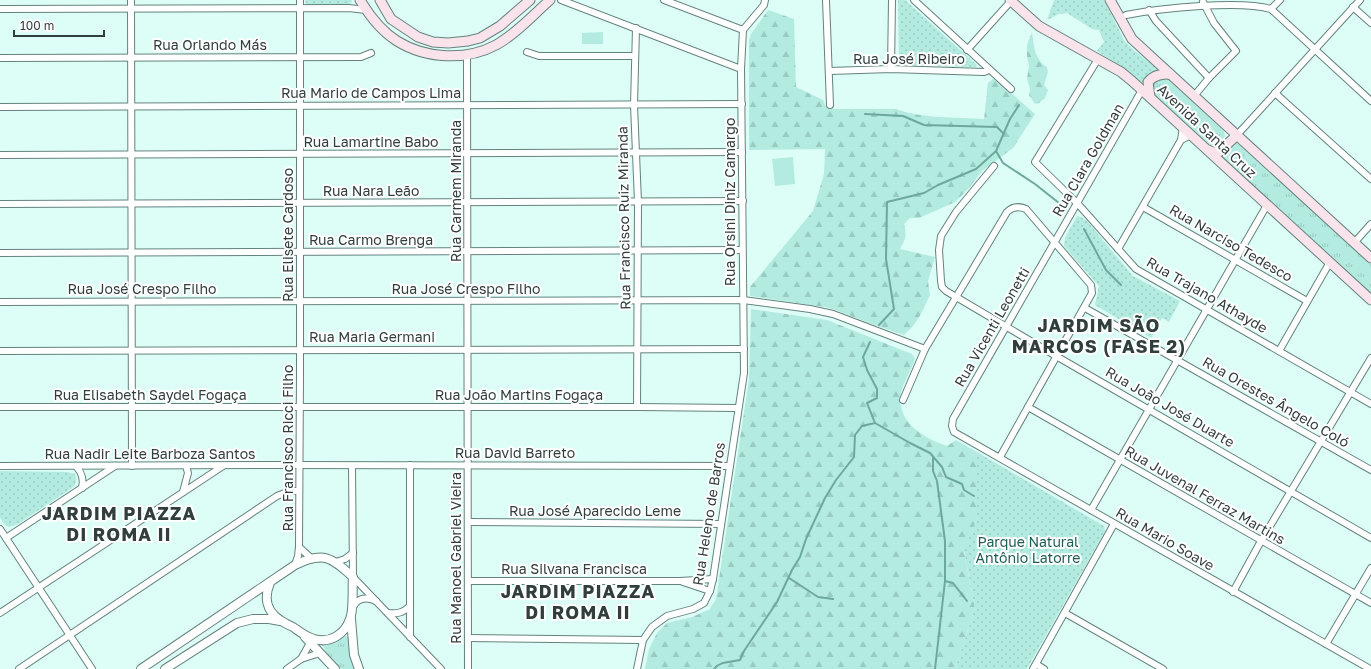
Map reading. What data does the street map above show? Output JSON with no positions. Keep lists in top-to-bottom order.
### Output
{
  "streets": {
    "main road": ["Avenida Santa Cruz"],
    "street": [
      "Rua Orlando Más",
      "Rua José Ribeiro",
      "Rua Mario de Campos Lima",
      "Rua Lamartine Babo",
      "Rua Clara Goldman",
      "Rua Nara Leão",
      "Rua Carmem Miranda",
      "Rua Orsini Diniz Camargo",
      "Rua Francisco Ruiz Miranda",
      "Rua Elisete Cardoso",
      "Rua Carmo Brenga",
      "Rua Narciso Tedesco",
      "Rua José Crespo Filho",
      "Rua Trajano Athayde",
      "Rua Vicenti Leonetti",
      "Rua Maria Germani",
      "Rua Elisabeth Saydel Fogaça",
      "Rua João Martins Fogaça",
      "Rua Orestes Ângelo Coló",
      "Rua João José Duarte",
      "Rua Francisco Ricci Filho",
      "Rua David Barreto",
      "Rua Nadir Leite Barboza Santos",
      "Rua Juvenal Ferraz Martins",
      "Rua José Aparecido Leme",
      "Rua Heleno de Barros",
      "Rua Mario Soave",
      "Rua Manoel Gabriel Vieira",
      "Rua Silvana Francisca"
    ]
  },
  "crossings": [
    ["Rua Orlando Más", "Rua Elisete Cardoso"],
    ["Rua Mario de Campos Lima", "Rua Carmem Miranda"],
    ["Rua Mario de Campos Lima", "Rua Orsini Diniz Camargo"],
    ["Rua Mario de Campos Lima", "Rua Francisco Ruiz Miranda"],
    ["Rua Mario de Campos Lima", "Rua Elisete Cardoso"],
    ["Avenida Santa Cruz", "Rua Clara Goldman"],
    ["Avenida Santa Cruz", "Rua Trajano Athayde"],
    ["Rua Lamartine Babo", "Rua Carmem Miranda"],
    ["Rua Lamartine Babo", "Rua Orsini Diniz Camargo"],
    ["Rua Lamartine Babo", "Rua Francisco Ruiz Miranda"],
    ["Rua Lamartine Babo", "Rua Elisete Cardoso"],
    ["Rua Clara Goldman", "Rua Trajano Athayde"],
    ["Rua Clara Goldman", "Rua Vicenti Leonetti"],
    ["Rua Nara Leão", "Rua Carmem Miranda"],
    ["Rua Nara Leão", "Rua Orsini Diniz Camargo"],
    ["Rua Nara Leão", "Rua Francisco Ruiz Miranda"],
    ["Rua Nara Leão", "Rua Elisete Cardoso"],
    ["Rua Carmem Miranda", "Rua Carmo Brenga"],
    ["Rua Carmem Miranda", "Rua José Crespo Filho"],
    ["Rua Carmem Miranda", "Rua Maria Germani"],
    ["Rua Carmem Miranda", "Rua Manoel Gabriel Vieira"],
    ["Rua Orsini Diniz Camargo", "Rua Carmo Brenga"],
    ["Rua Orsini Diniz Camargo", "Rua José Crespo Filho"],
    ["Rua Orsini Diniz Camargo", "Rua Maria Germani"],
    ["Rua Orsini Diniz Camargo", "Rua Heleno de Barros"],
    ["Rua Francisco Ruiz Miranda", "Rua Carmo Brenga"],
    ["Rua Francisco Ruiz Miranda", "Rua José Crespo Filho"],
    ["Rua Francisco Ruiz Miranda", "Rua Maria Germani"],
    ["Rua Francisco Ruiz Miranda", "Rua João Martins Fogaça"],
    ["Rua Elisete Cardoso", "Rua Carmo Brenga"],
    ["Rua Elisete Cardoso", "Rua José Crespo Filho"],
    ["Rua Elisete Cardoso", "Rua Maria Germani"],
    ["Rua Elisete Cardoso", "Rua Francisco Ricci Filho"],
    ["Rua Vicenti Leonetti", "Rua João José Duarte"],
    ["Rua Vicenti Leonetti", "Rua Mario Soave"],
    ["Rua Maria Germani", "Rua Francisco Ricci Filho"],
    ["Rua Elisabeth Saydel Fogaça", "Rua João Martins Fogaça"],
    ["Rua Elisabeth Saydel Fogaça", "Rua Francisco Ricci Filho"],
    ["Rua João Martins Fogaça", "Rua Francisco Ricci Filho"],
    ["Rua João Martins Fogaça", "Rua Heleno de Barros"],
    ["Rua João Martins Fogaça", "Rua Manoel Gabriel Vieira"],
    ["Rua Francisco Ricci Filho", "Rua David Barreto"],
    ["Rua Francisco Ricci Filho", "Rua Nadir Leite Barboza Santos"],
    ["Rua David Barreto", "Rua Nadir Leite Barboza Santos"],
    ["Rua David Barreto", "Rua Heleno de Barros"],
    ["Rua David Barreto", "Rua Manoel Gabriel Vieira"],
    ["Rua José Aparecido Leme", "Rua Heleno de Barros"],
    ["Rua José Aparecido Leme", "Rua Manoel Gabriel Vieira"],
    ["Rua Heleno de Barros", "Rua Silvana Francisca"],
    ["Rua Manoel Gabriel Vieira", "Rua Silvana Francisca"]
  ],
  "districts": ["JARDIM SÃO MARCOS (FASE 2)", "JARDIM PIAZZA DI ROMA II", "JARDIM PIAZZA DI ROMA II"],
  "parks": ["Parque Natural Antônio Latorre"],
  "scale_bar": "100 m"
}
